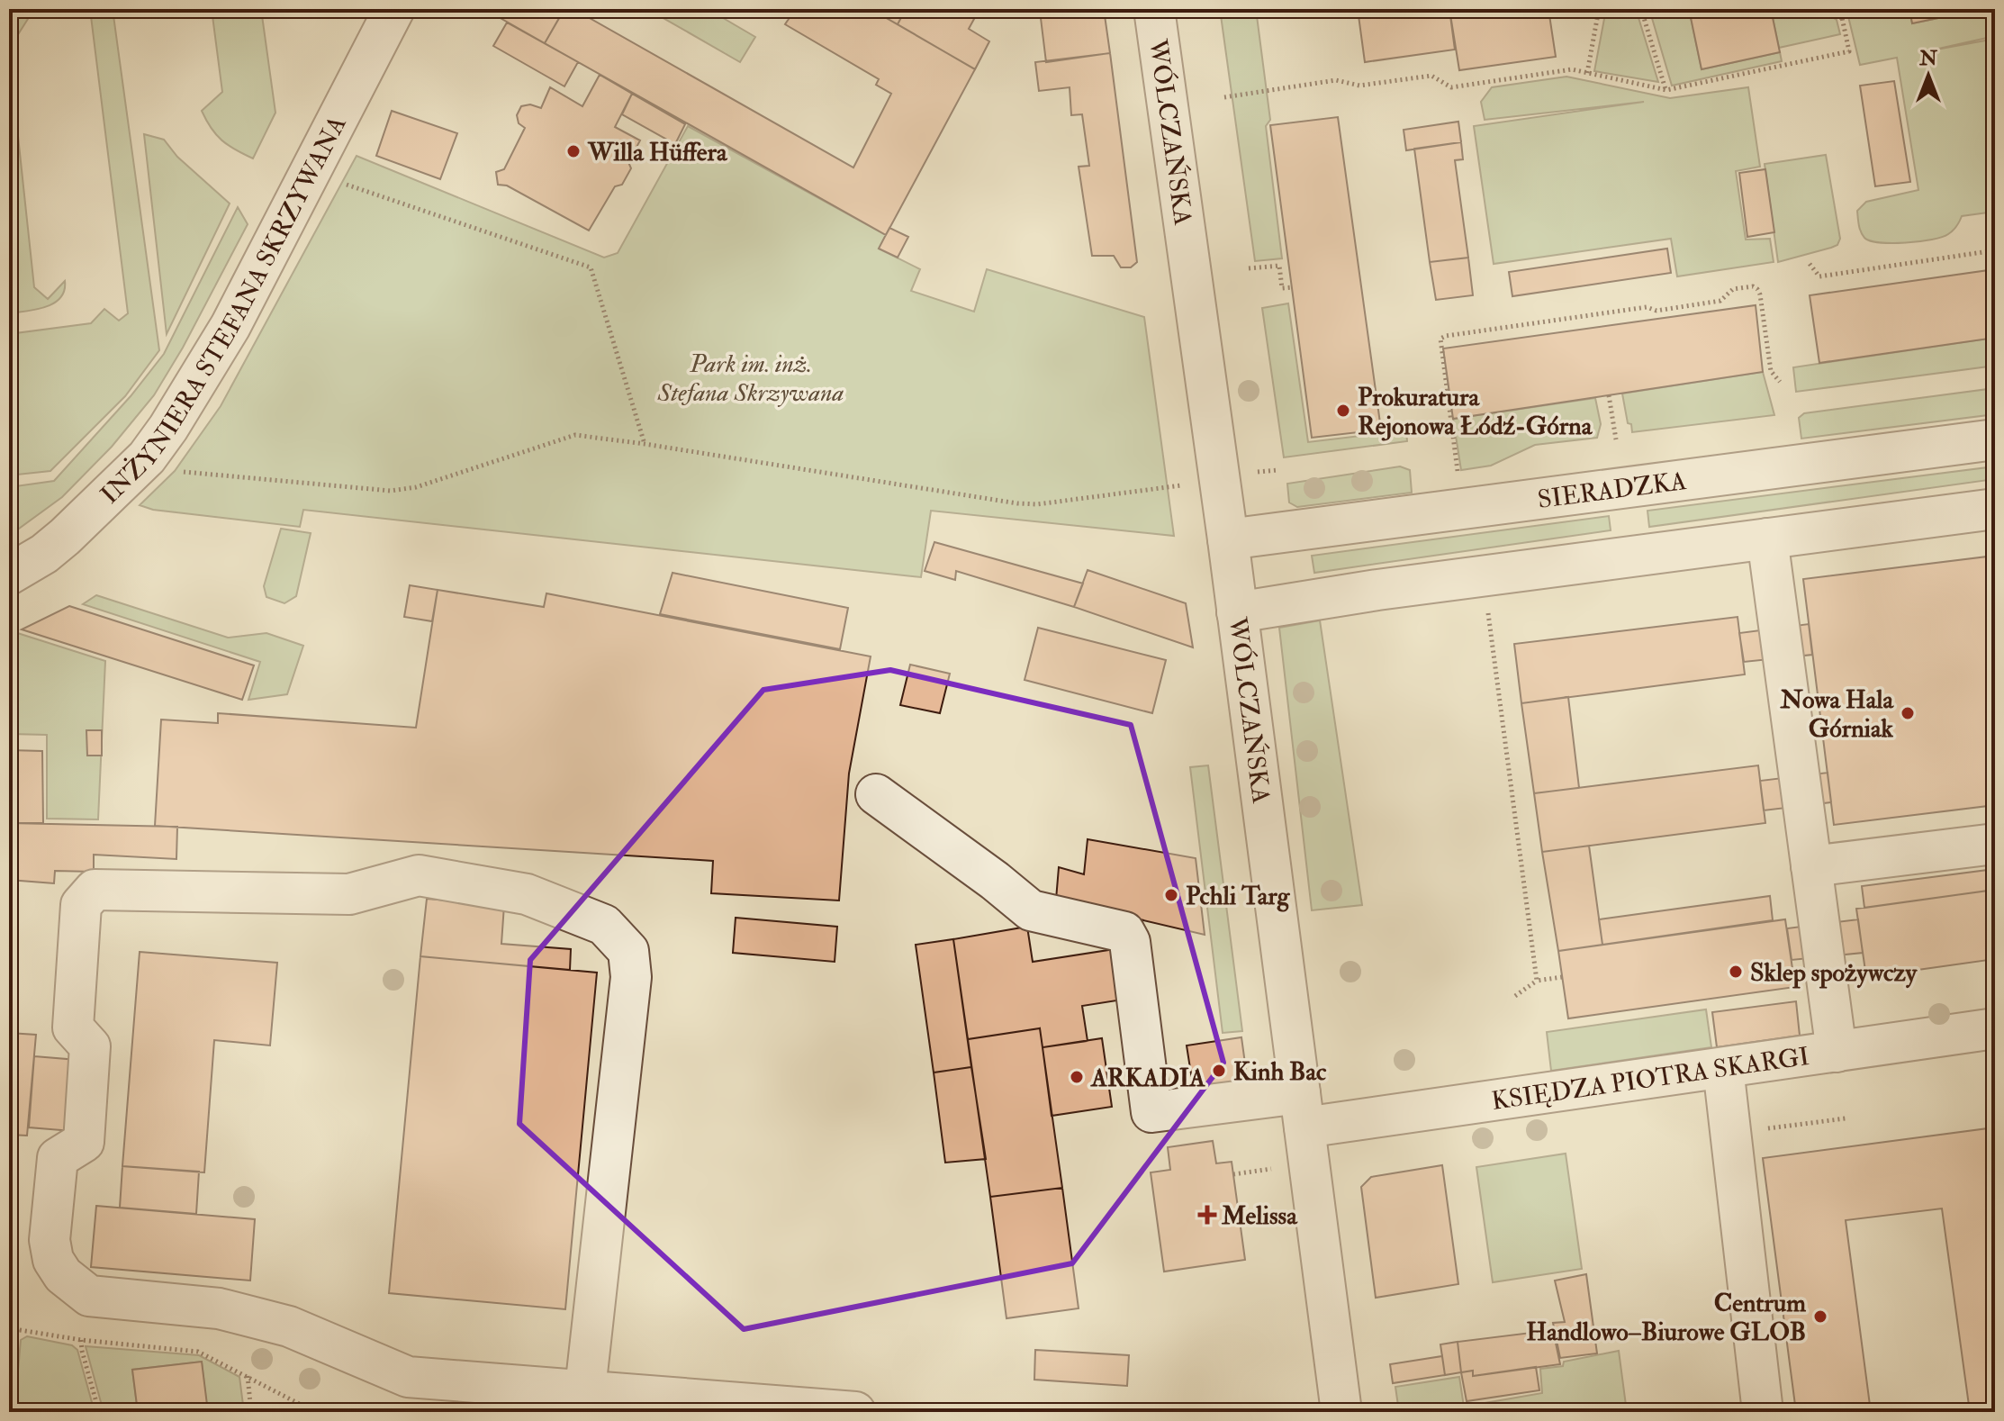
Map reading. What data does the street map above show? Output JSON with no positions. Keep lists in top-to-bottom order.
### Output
{
  "streets": {
    "street": [
      "WÓLCZAŃSKA",
      "INŻYNIERA STEFANA SKRZYWANA",
      "SIERADZKA",
      "KSIĘDZA PIOTRA SKARGI"
    ]
  },
  "crossings": [
    ["WÓLCZAŃSKA", "SIERADZKA"],
    ["WÓLCZAŃSKA", "KSIĘDZA PIOTRA SKARGI"]
  ],
  "parks": ["Park im. inż. Stefana Skrzywana"],
  "places": {
    "other": [
      "Willa Hüffera",
      "Prokuratura Rejonowa Łódź-Górna",
      "Nowa Hala Górniak",
      "Pchli Targ",
      "Sklep spożywczy",
      "Kinh Bac",
      "ARKADIA",
      "Centrum Handlowo–Biurowe GLOB"
    ],
    "health": ["Melissa"]
  },
  "north": "top"
}
